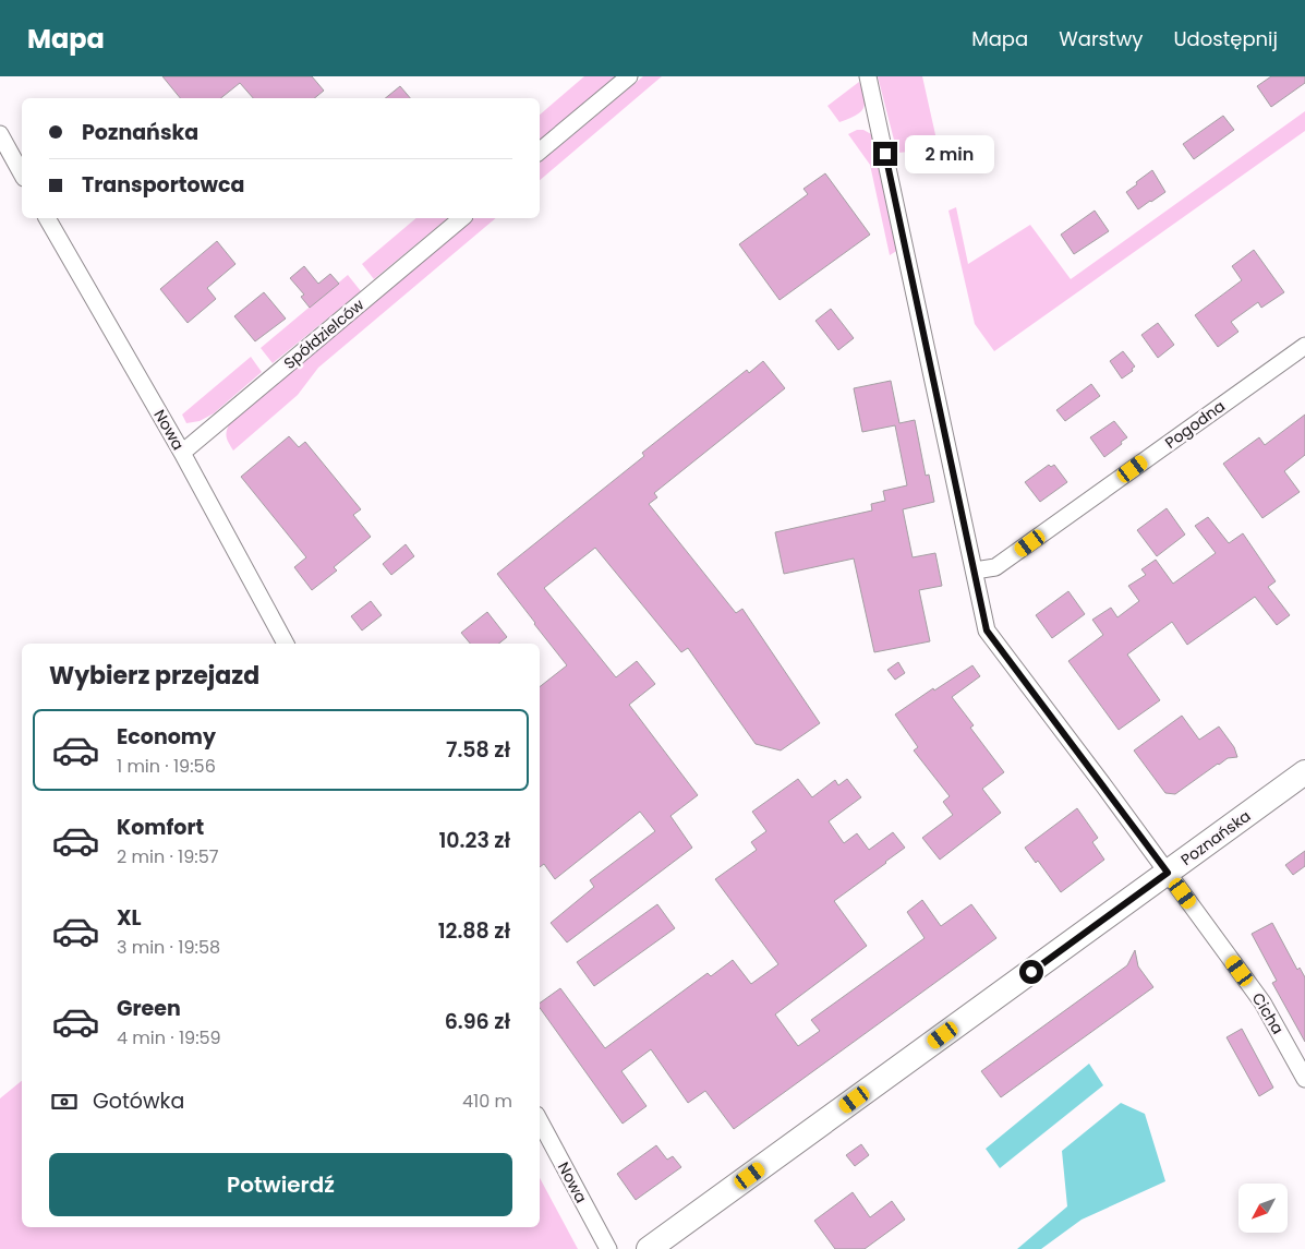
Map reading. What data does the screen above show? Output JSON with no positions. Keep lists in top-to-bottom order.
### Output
{
  "streets": {
    "main road": ["Poznańska"],
    "street": [
      "Spółdzielców",
      "Pogodna",
      "Nowa",
      "Cicha"
    ]
  },
  "crossings": [
    ["Spółdzielców", "Nowa"],
    ["Pogodna", "Cicha"],
    ["Poznańska", "Cicha"]
  ],
  "north": "bottom left",
  "page": {
    "header": "Mapa",
    "nav": ["Mapa", "Warstwy", "Udostępnij"],
    "banner": ["Poznańska", "Transportowca"],
    "bubble": "2 min",
    "heading": "Wybierz przejazd",
    "list": [
      {
        "name": "Economy",
        "note": "1 min · 19:56",
        "value": "7.58 zł"
      },
      {
        "name": "Komfort",
        "note": "2 min · 19:57",
        "value": "10.23 zł"
      },
      {
        "name": "XL",
        "note": "3 min · 19:58",
        "value": "12.88 zł"
      },
      {
        "name": "Green",
        "note": "4 min · 19:59",
        "value": "6.96 zł"
      }
    ],
    "pay": ["Gotówka", "410 m"],
    "buttons": "Potwierdź"
  }
}
